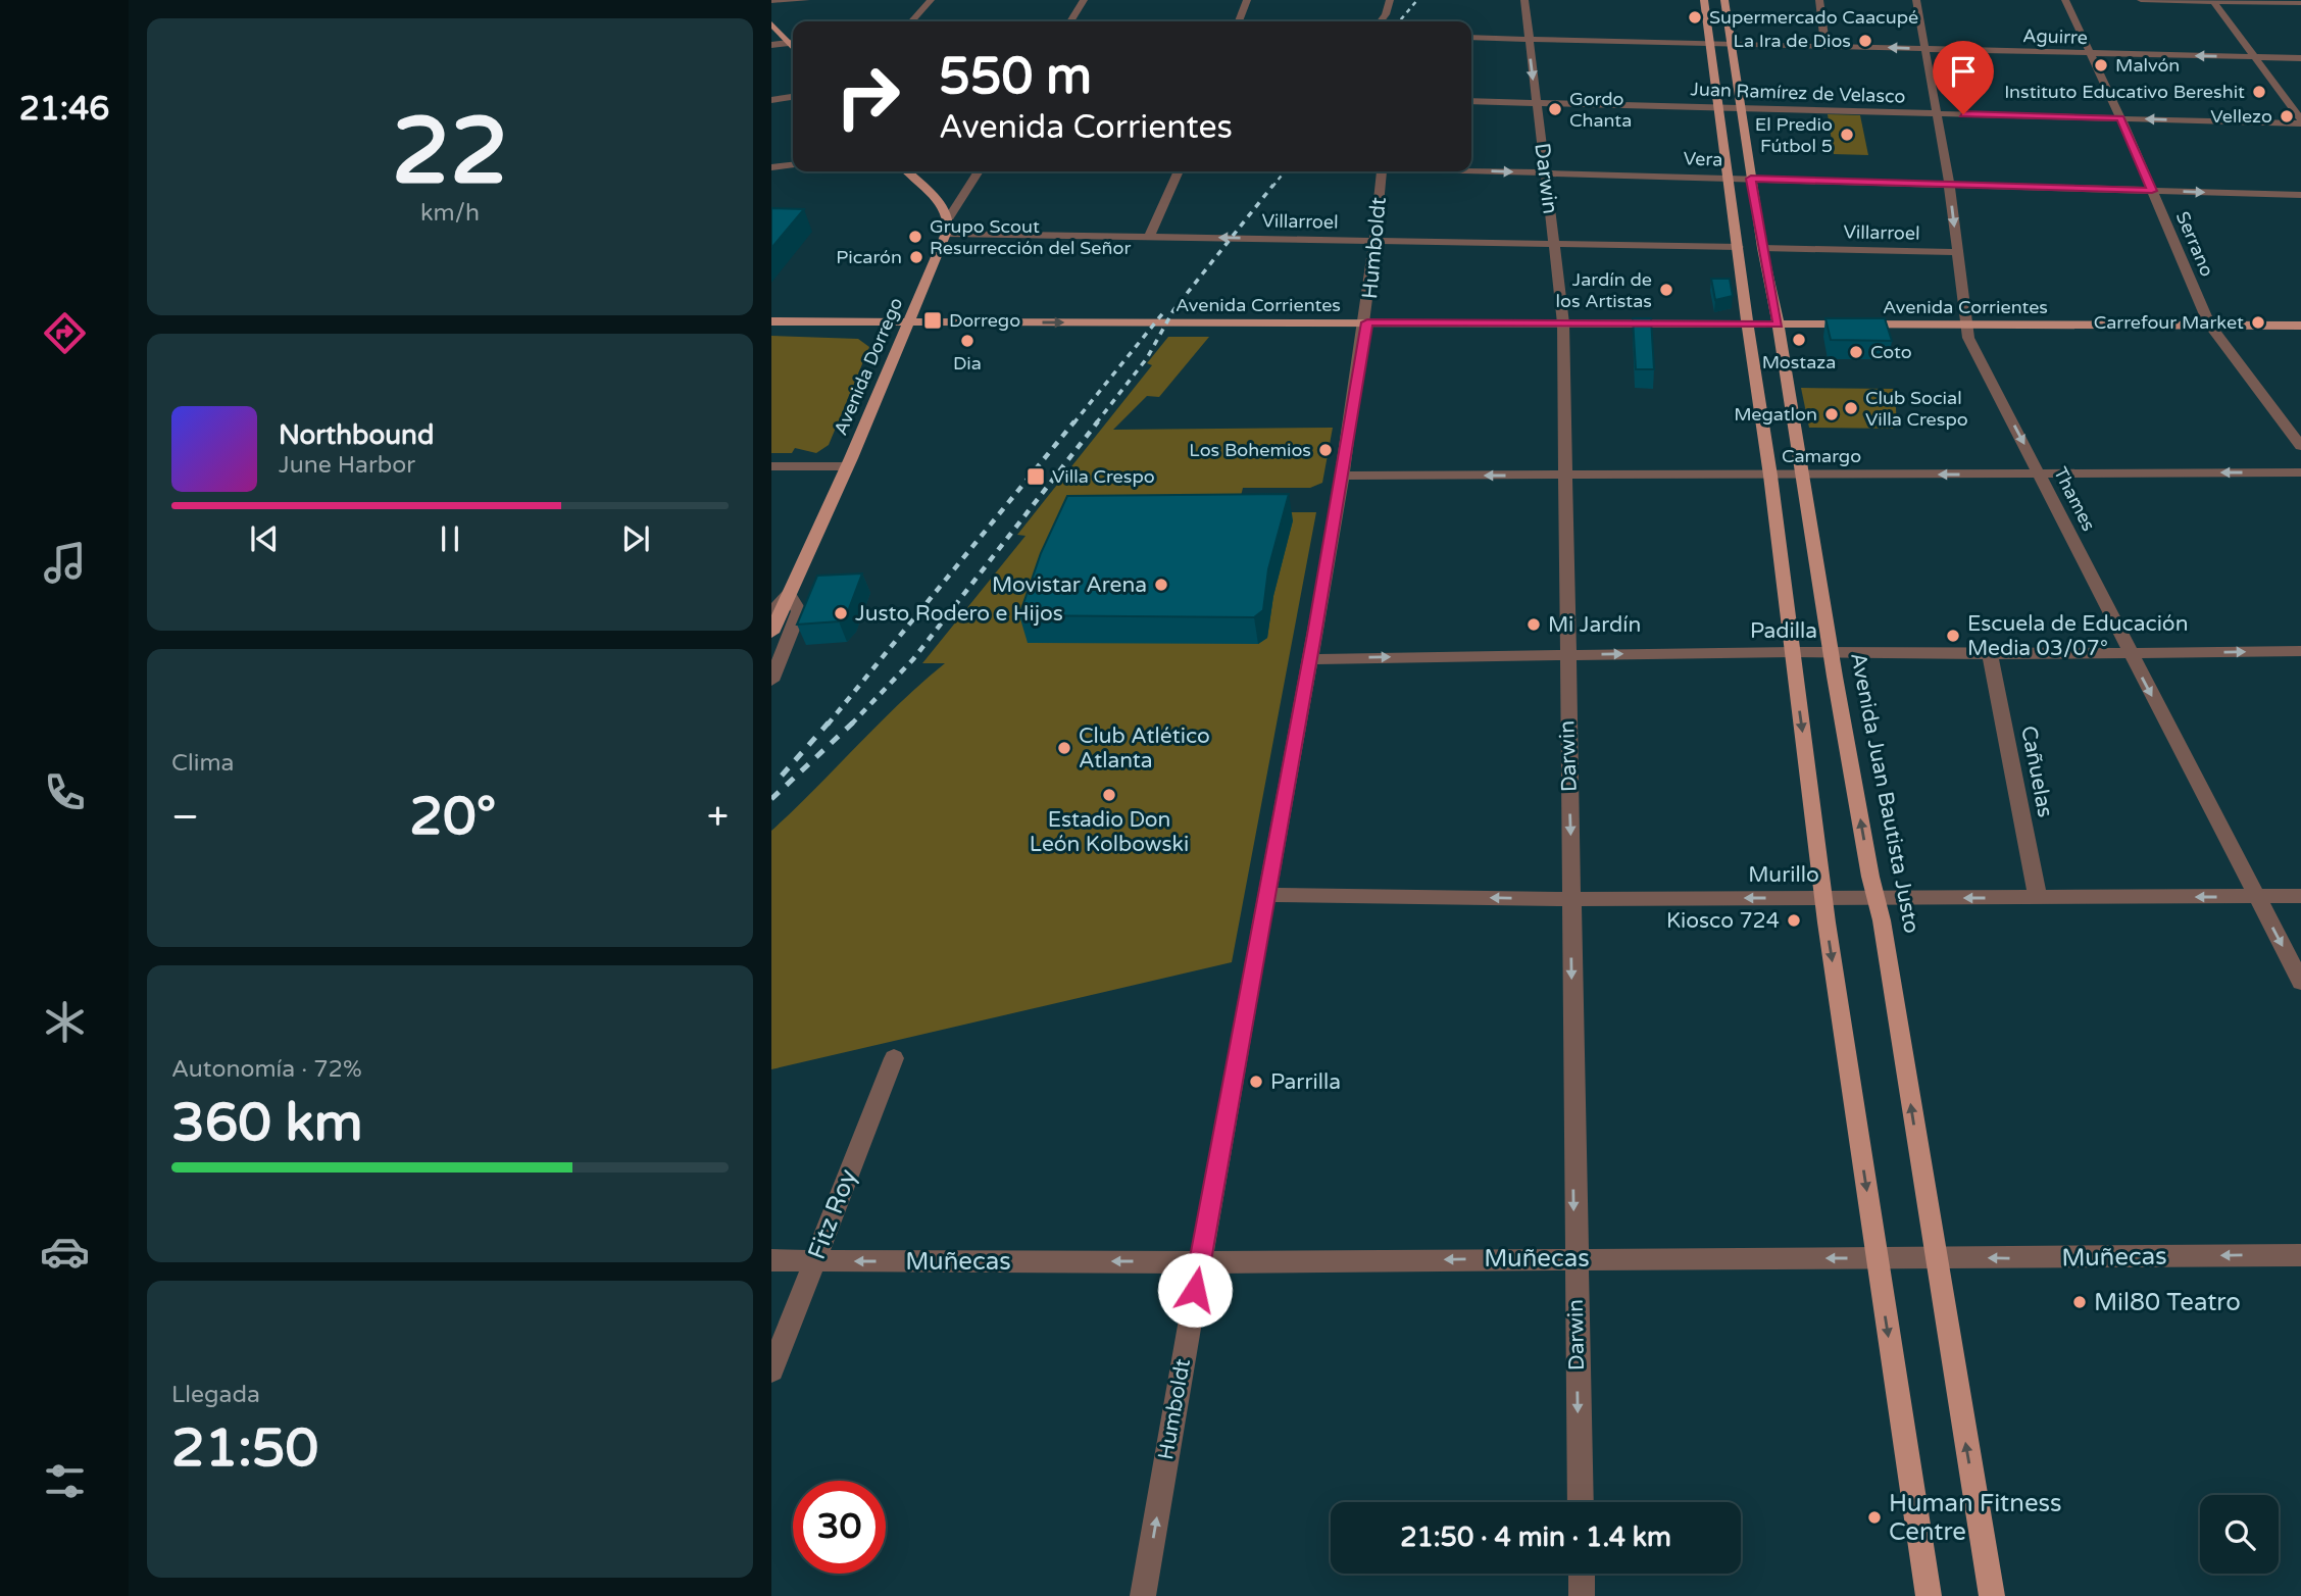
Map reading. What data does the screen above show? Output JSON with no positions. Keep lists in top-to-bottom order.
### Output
{
  "streets": {
    "main road": ["Avenida Corrientes", "Avenida Dorrego", "Avenida Juan Bautista Justo"],
    "street": [
      "Aguirre",
      "Juan Ramírez de Velasco",
      "Vera",
      "Darwin",
      "Villarroel",
      "Serrano",
      "Humboldt",
      "Camargo",
      "Thames",
      "Padilla",
      "Cañuelas",
      "Murillo",
      "Fitz Roy",
      "Muñecas"
    ]
  },
  "crossings": [
    ["Aguirre", "Darwin"],
    ["Aguirre", "Serrano"],
    ["Aguirre", "Thames"],
    ["Aguirre", "Avenida Juan Bautista Justo"],
    ["Juan Ramírez de Velasco", "Darwin"],
    ["Juan Ramírez de Velasco", "Serrano"],
    ["Juan Ramírez de Velasco", "Thames"],
    ["Juan Ramírez de Velasco", "Avenida Juan Bautista Justo"],
    ["Vera", "Darwin"],
    ["Vera", "Serrano"],
    ["Vera", "Thames"],
    ["Vera", "Avenida Juan Bautista Justo"],
    ["Darwin", "Villarroel"],
    ["Darwin", "Avenida Corrientes"],
    ["Darwin", "Camargo"],
    ["Darwin", "Padilla"],
    ["Darwin", "Murillo"],
    ["Darwin", "Muñecas"],
    ["Villarroel", "Humboldt"],
    ["Villarroel", "Avenida Dorrego"],
    ["Villarroel", "Thames"],
    ["Villarroel", "Avenida Juan Bautista Justo"],
    ["Serrano", "Avenida Corrientes"],
    ["Humboldt", "Avenida Corrientes"],
    ["Humboldt", "Camargo"],
    ["Humboldt", "Padilla"],
    ["Humboldt", "Murillo"],
    ["Humboldt", "Muñecas"],
    ["Avenida Corrientes", "Avenida Dorrego"],
    ["Avenida Corrientes", "Thames"],
    ["Avenida Corrientes", "Avenida Juan Bautista Justo"],
    ["Camargo", "Thames"],
    ["Camargo", "Avenida Juan Bautista Justo"],
    ["Thames", "Padilla"],
    ["Thames", "Murillo"],
    ["Padilla", "Cañuelas"],
    ["Padilla", "Avenida Juan Bautista Justo"],
    ["Cañuelas", "Murillo"],
    ["Avenida Juan Bautista Justo", "Murillo"],
    ["Avenida Juan Bautista Justo", "Muñecas"],
    ["Fitz Roy", "Muñecas"]
  ],
  "one_way": [
    "Darwin",
    "Camargo",
    "Thames",
    "Padilla",
    "Murillo",
    "Muñecas"
  ],
  "places": {
    "other": [
      "Supermercado Caacupé",
      "La Ira de Dios",
      "Malvón",
      "Instituto Educativo Bereshit",
      "Gordo Chanta",
      "Vellezo",
      "El Predio Fútbol 5",
      "Grupo Scout Resurrección del Señor",
      "Picarón",
      "Jardín de los Artistas",
      "Carrefour Market",
      "Mostaza",
      "Dia",
      "Coto",
      "Club Social Villa Crespo",
      "Megatlon",
      "Los Bohemios",
      "Movistar Arena",
      "Justo Rodero e Hijos",
      "Mi Jardín",
      "Escuela de Educación Media 03/07°",
      "Club Atlético Atlanta",
      "Estadio Don León Kolbowski",
      "Kiosco 724",
      "Parrilla",
      "Mil80 Teatro",
      "Human Fitness Centre"
    ],
    "transit": ["Dorrego", "Villa Crespo"]
  },
  "page": {
    "tabs": "21:46",
    "tile": [
      ["22", "km/h"],
      "Clima",
      ["Autonomía · 72%", "360 km"],
      ["Llegada", "21:50"]
    ],
    "turn": ["550 m", "Avenida Corrientes"],
    "song": ["Northbound", "June Harbor"],
    "heat": ["−", "20°", "+"],
    "limit": "30",
    "trip": "21:50 · 4 min · 1.4 km"
  }
}
